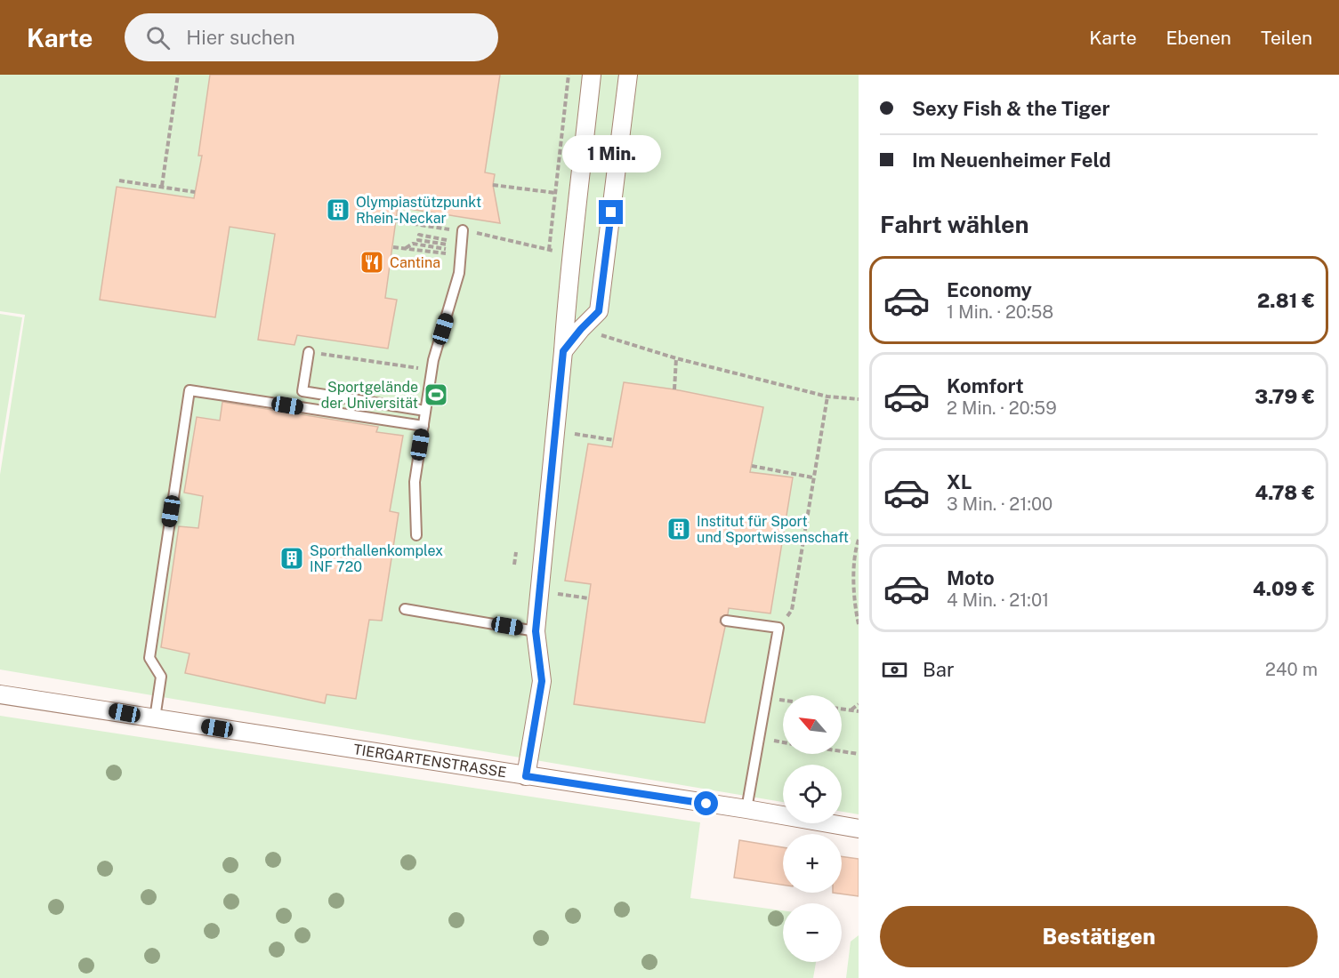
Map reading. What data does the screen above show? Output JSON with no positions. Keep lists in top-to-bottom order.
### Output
{
  "streets": {
    "street": ["TIERGARTENSTRASSE"]
  },
  "places": {
    "building": ["Olympiastützpunkt Rhein-Neckar", "Institut für Sport und Sportwissenschaft", "Sporthallenkomplex INF 720"],
    "restaurant": ["Cantina"],
    "sports": ["Sportgelände der Universität"]
  },
  "north": "top left",
  "page": {
    "header": "Karte",
    "search": "Hier suchen",
    "nav": ["Karte", "Ebenen", "Teilen"],
    "banner": ["Sexy Fish & the Tiger", "Im Neuenheimer Feld"],
    "bubble": "1 Min.",
    "heading": "Fahrt wählen",
    "list": [
      {
        "name": "Economy",
        "note": "1 Min. · 20:58",
        "value": "2.81 €"
      },
      {
        "name": "Komfort",
        "note": "2 Min. · 20:59",
        "value": "3.79 €"
      },
      {
        "name": "XL",
        "note": "3 Min. · 21:00",
        "value": "4.78 €"
      },
      {
        "name": "Moto",
        "note": "4 Min. · 21:01",
        "value": "4.09 €"
      }
    ],
    "pay": ["Bar", "240 m"],
    "map_buttons": ["+", "−"],
    "buttons": "Bestätigen"
  }
}
